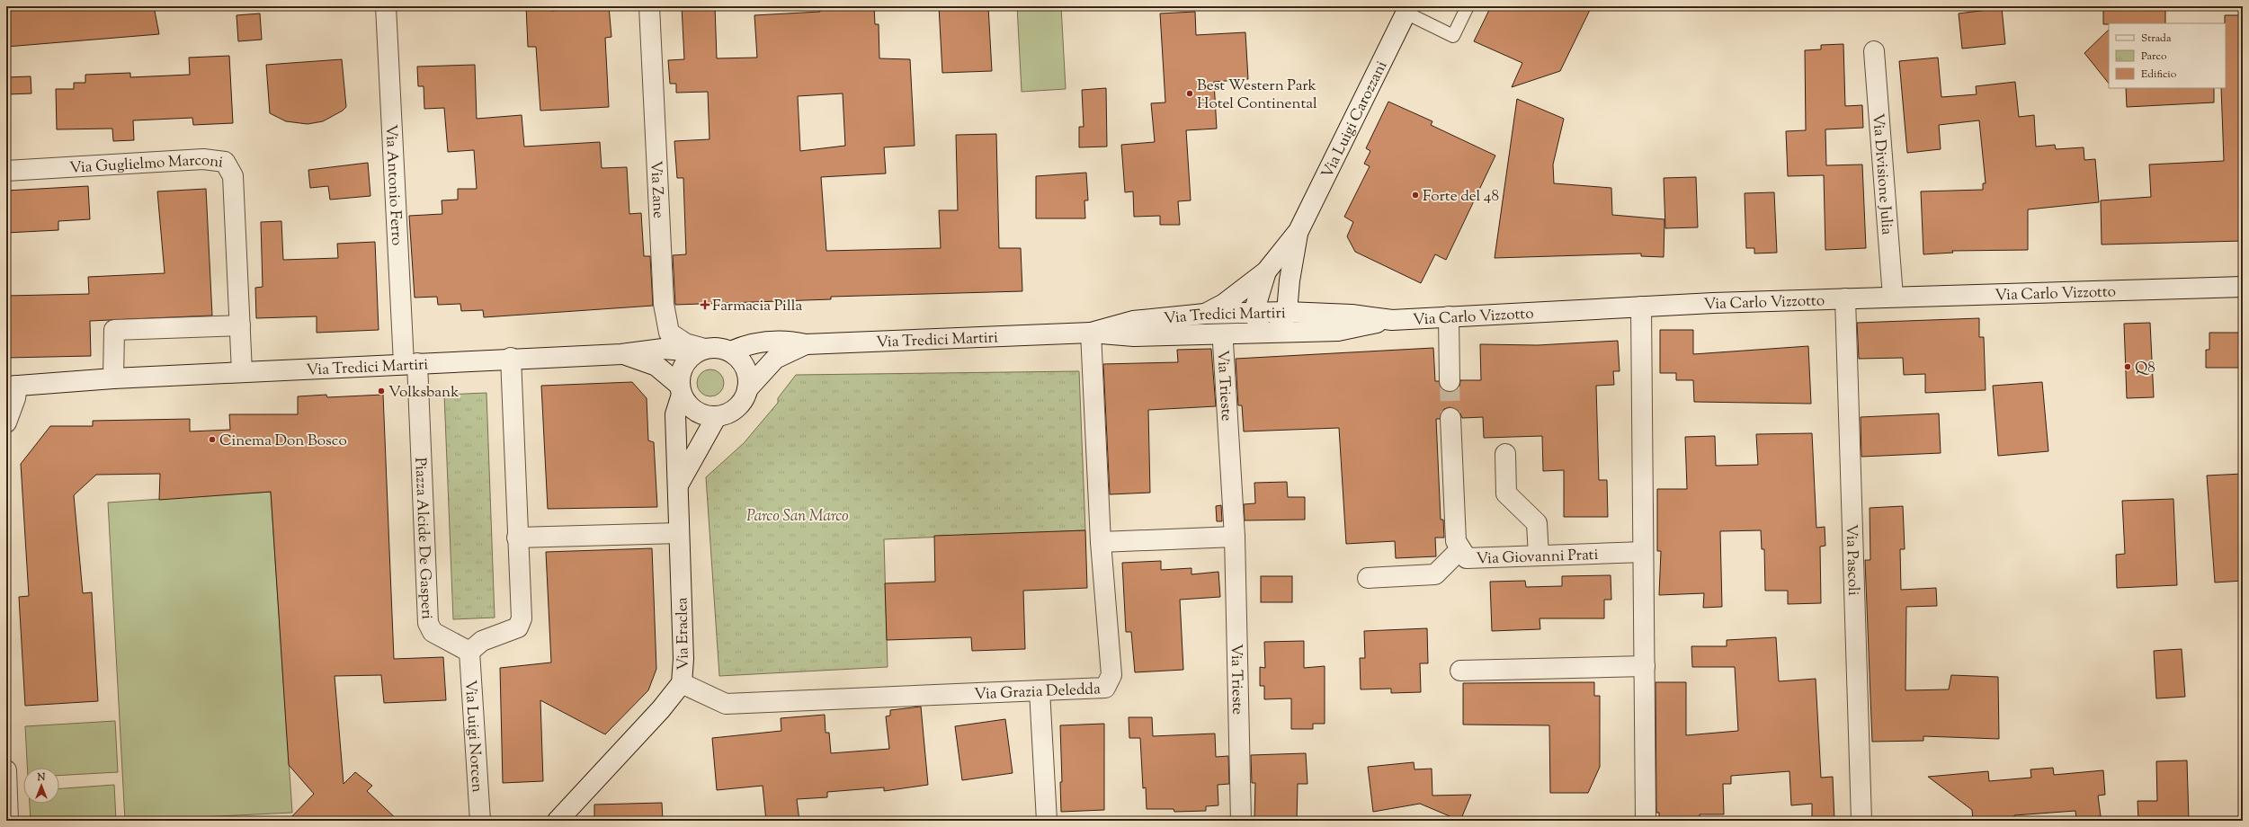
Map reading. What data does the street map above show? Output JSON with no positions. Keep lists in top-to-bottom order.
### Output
{
  "streets": {
    "street": [
      "Via Luigi Carozzani",
      "Via Guglielmo Marconi",
      "Via Divisione Julia",
      "Via Antonio Ferro",
      "Via Zane",
      "Via Carlo Vizzotto",
      "Via Tredici Martiri",
      "Via Trieste",
      "Piazza Alcide De Gasperi",
      "Via Giovanni Prati",
      "Via Pascoli",
      "Via Eraclea",
      "Via Grazia Deledda",
      "Via Luigi Norcen"
    ]
  },
  "crossings": [
    ["Via Luigi Carozzani", "Via Carlo Vizzotto"],
    ["Via Luigi Carozzani", "Via Tredici Martiri"],
    ["Via Guglielmo Marconi", "Via Tredici Martiri"],
    ["Via Divisione Julia", "Via Carlo Vizzotto"],
    ["Via Antonio Ferro", "Via Tredici Martiri"],
    ["Via Antonio Ferro", "Piazza Alcide De Gasperi"],
    ["Via Zane", "Via Tredici Martiri"],
    ["Via Zane", "Via Eraclea"],
    ["Via Carlo Vizzotto", "Via Tredici Martiri"],
    ["Via Carlo Vizzotto", "Via Pascoli"],
    ["Via Tredici Martiri", "Piazza Alcide De Gasperi"],
    ["Via Tredici Martiri", "Via Eraclea"],
    ["Via Tredici Martiri", "Via Grazia Deledda"],
    ["Piazza Alcide De Gasperi", "Via Luigi Norcen"],
    ["Via Eraclea", "Via Grazia Deledda"]
  ],
  "parks": ["Parco San Marco"],
  "places": {
    "other": [
      "Best Western Park Hotel Continental",
      "Forte del 48",
      "Q8",
      "Volksbank",
      "Cinema Don Bosco"
    ],
    "health": ["Farmacia Pilla"]
  },
  "legend": ["Strada", "Parco", "Edificio"],
  "north": "top"
}
